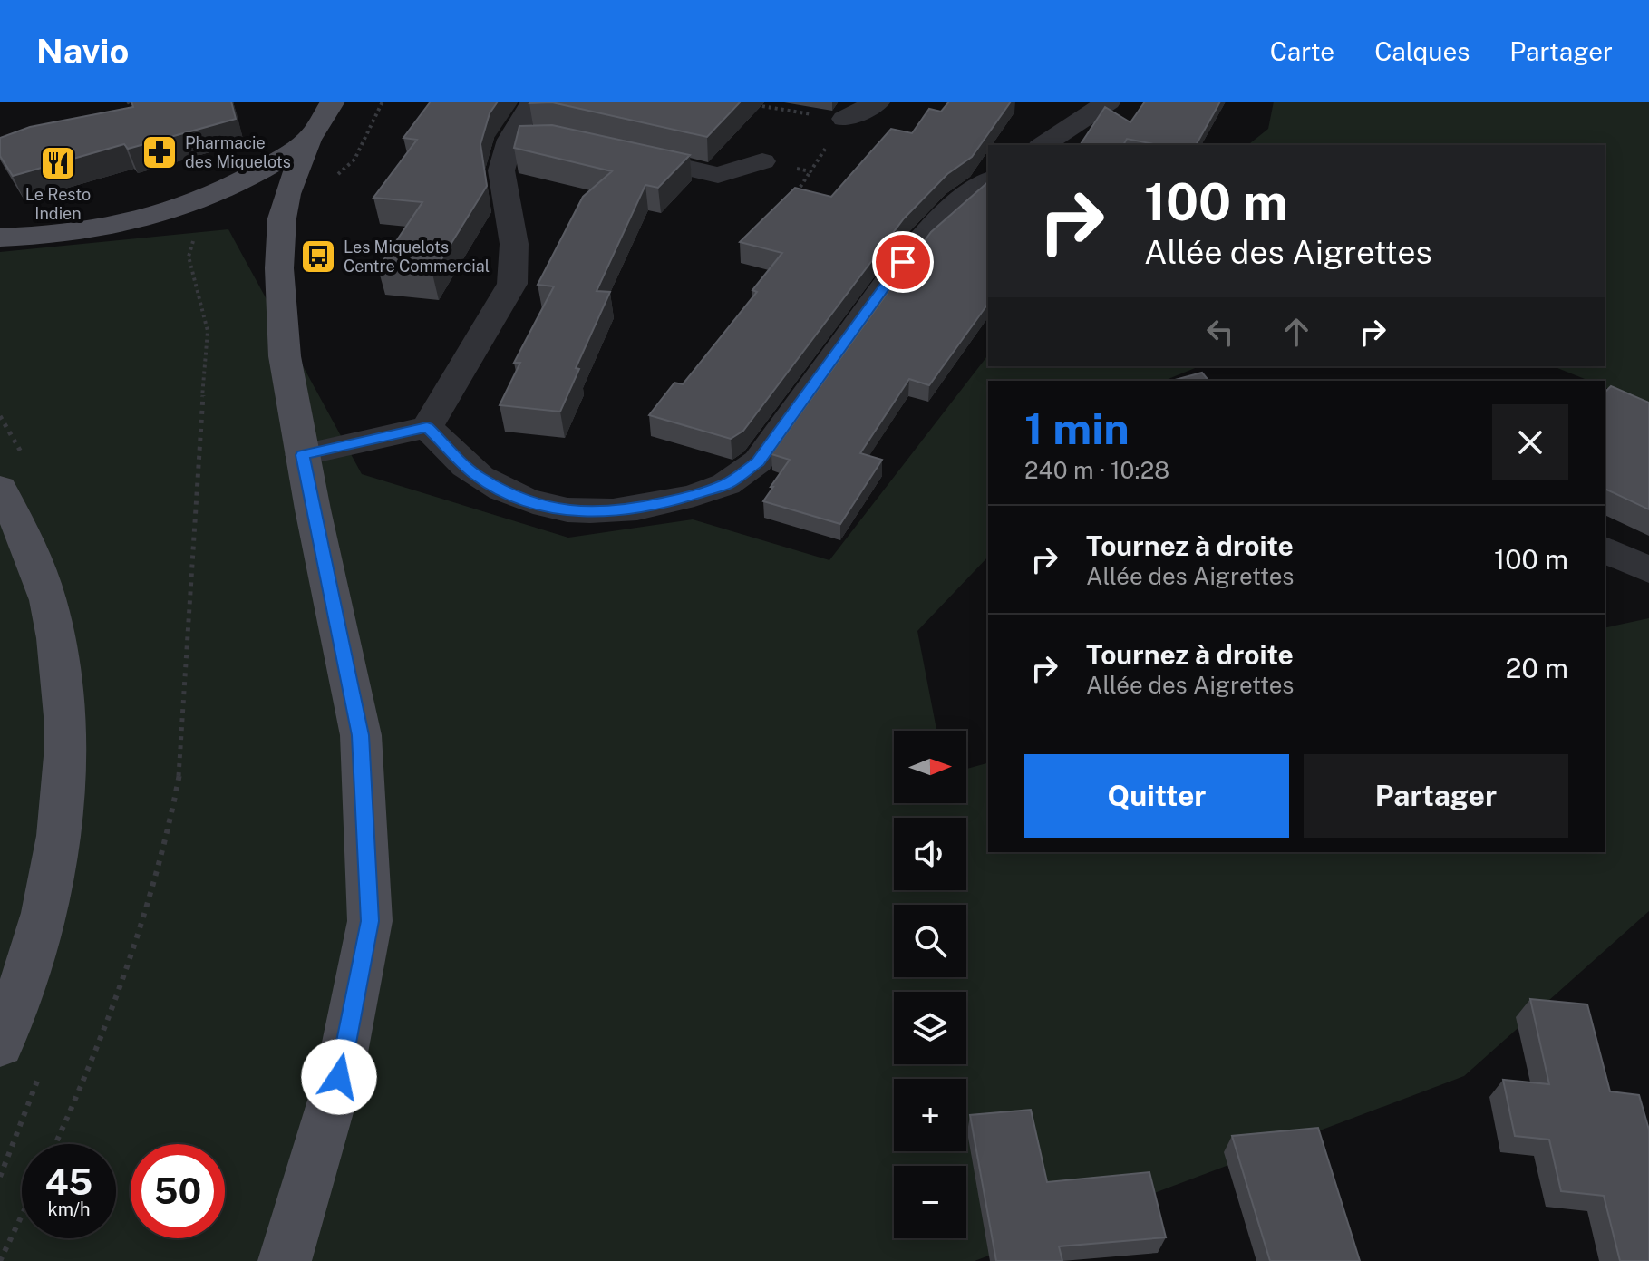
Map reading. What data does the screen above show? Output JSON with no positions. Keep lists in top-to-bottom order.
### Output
{
  "places": {
    "pharmacy": ["Pharmacie des Miquelots"],
    "restaurant": ["Le Resto Indien"],
    "bus stop": ["Les Miquelots Centre Commercial"]
  },
  "north": "right",
  "page": {
    "header": "Navio",
    "nav": ["Carte", "Calques", "Partager"],
    "turn": ["100 m", "Allée des Aigrettes"],
    "heading": ["1 min", "240 m · 10:28"],
    "list": [
      {
        "name": "Tournez à droite",
        "note": "Allée des Aigrettes",
        "value": "100 m"
      },
      {
        "name": "Tournez à droite",
        "note": "Allée des Aigrettes",
        "value": "20 m"
      }
    ],
    "map_buttons": ["+", "−"],
    "buttons": ["Quitter", "Partager"],
    "speed": "45 km/h",
    "limit": "50"
  }
}
